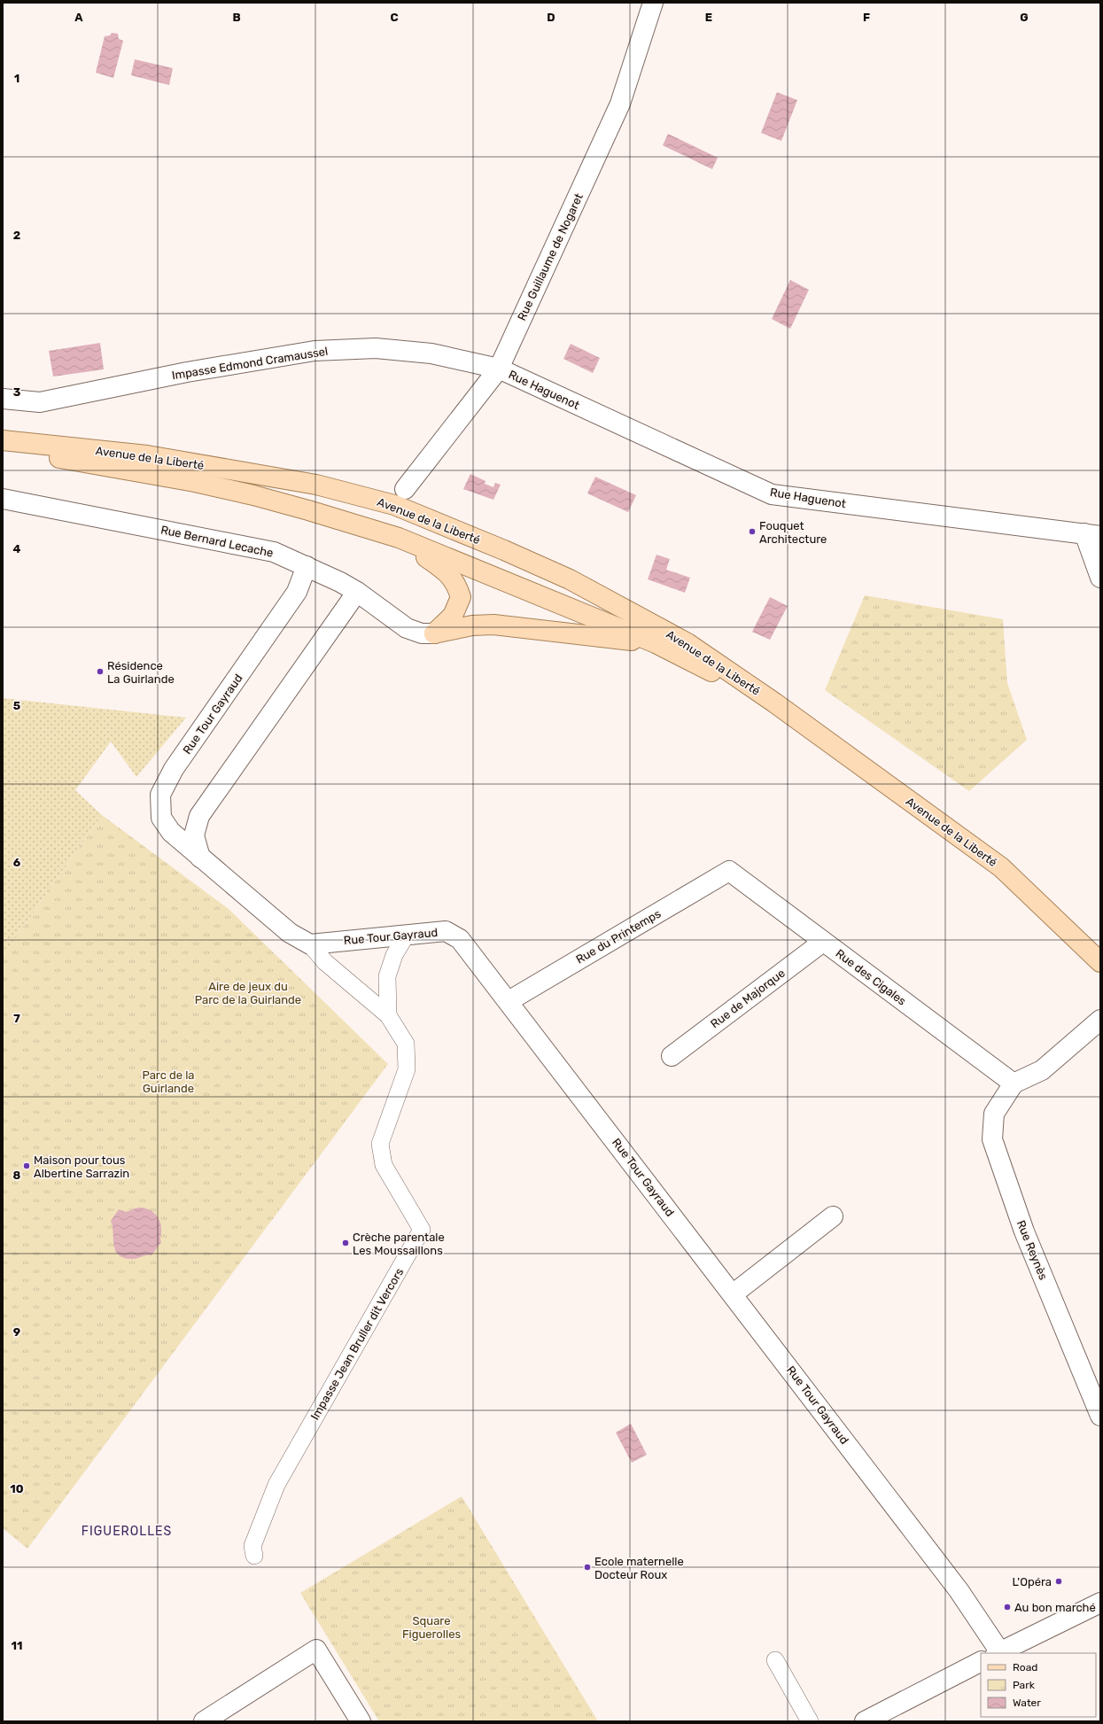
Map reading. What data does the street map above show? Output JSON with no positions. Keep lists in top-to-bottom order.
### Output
{
  "streets": {
    "main road": ["Avenue de la Liberté"],
    "street": [
      "Rue Guillaume de Nogaret",
      "Impasse Edmond Cramaussel",
      "Rue Haguenot",
      "Rue Bernard Lecache",
      "Rue Tour Gayraud",
      "Rue du Printemps",
      "Rue des Cigales",
      "Rue de Majorque",
      "Rue Reynès"
    ],
    "lane": ["Impasse Jean Bruller dit Vercors"]
  },
  "crossings": [
    ["Rue Guillaume de Nogaret", "Impasse Edmond Cramaussel"],
    ["Rue Guillaume de Nogaret", "Rue Haguenot"],
    ["Impasse Edmond Cramaussel", "Rue Haguenot"],
    ["Rue Bernard Lecache", "Rue Tour Gayraud"],
    ["Rue Tour Gayraud", "Rue du Printemps"],
    ["Rue Tour Gayraud", "Impasse Jean Bruller dit Vercors"],
    ["Rue du Printemps", "Rue des Cigales"],
    ["Rue des Cigales", "Rue de Majorque"],
    ["Rue des Cigales", "Rue Reynès"]
  ],
  "districts": ["FIGUEROLLES"],
  "parks": ["Aire de jeux du Parc de la Guirlande", "Parc de la Guirlande", "Square Figuerolles"],
  "places": [
    "Fouquet Architecture",
    "Résidence La Guirlande",
    "Maison pour tous Albertine Sarrazin",
    "Crèche parentale Les Moussaillons",
    "Ecole maternelle Docteur Roux",
    "L'Opéra",
    "Au bon marché"
  ],
  "legend": ["Road", "Park", "Water"],
  "grid": {
    "columns": [
      "A",
      "B",
      "C",
      "D",
      "E",
      "F",
      "G"
    ],
    "rows": [
      "1",
      "2",
      "3",
      "4",
      "5",
      "6",
      "7",
      "8",
      "9",
      "10",
      "11"
    ]
  }
}
